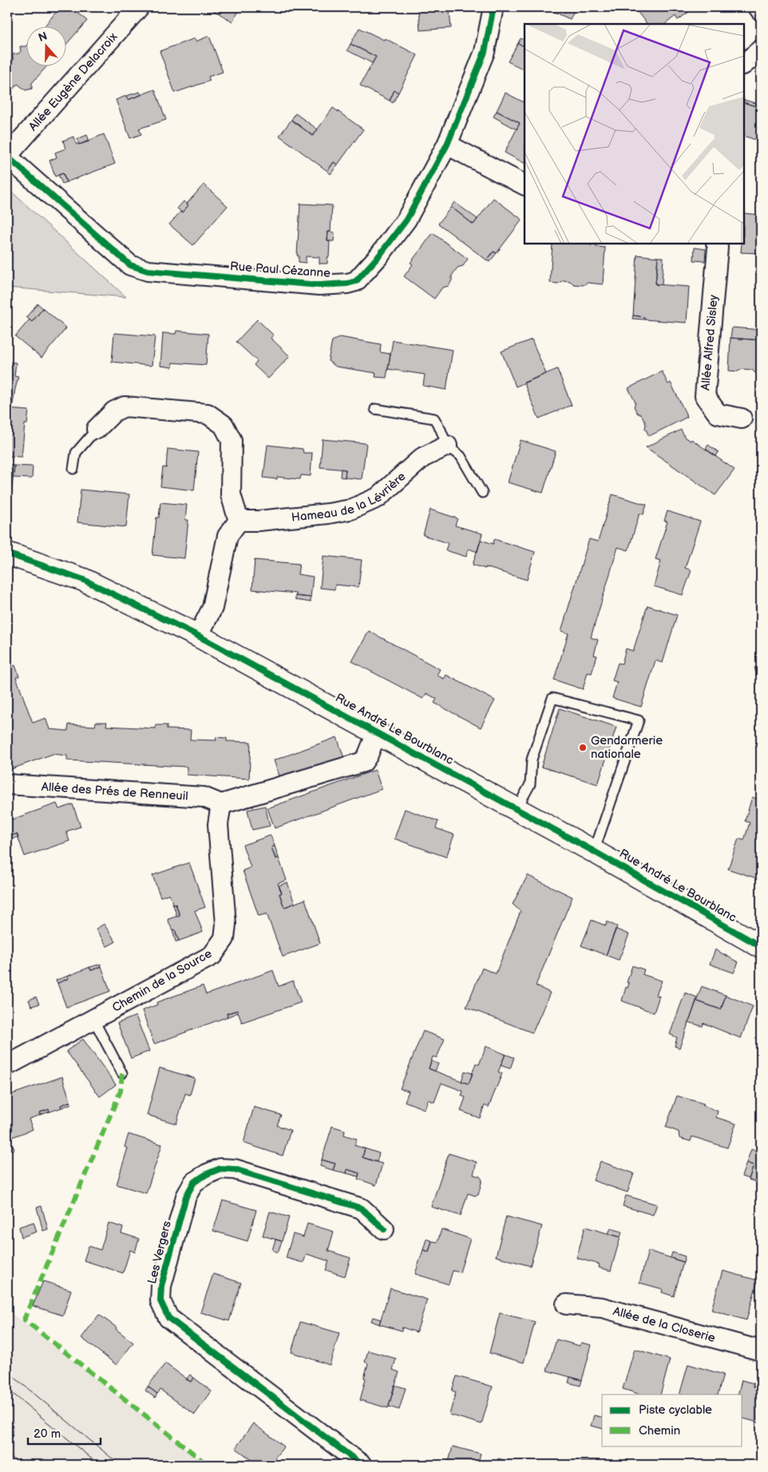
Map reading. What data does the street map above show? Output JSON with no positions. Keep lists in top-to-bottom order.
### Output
{
  "streets": {
    "street": [
      "Allée Eugène Delacroix",
      "Rue Paul Cézanne",
      "Allée Alfred Sisley",
      "Hameau de la Lévrière",
      "Rue André Le Bourblanc",
      "Allée des Prés de Renneuil",
      "Chemin de la Source",
      "Les Vergers",
      "Allée de la Closerie"
    ]
  },
  "crossings": [
    ["Allée Eugène Delacroix", "Rue Paul Cézanne"],
    ["Allée des Prés de Renneuil", "Chemin de la Source"]
  ],
  "places": ["Gendarmerie nationale"],
  "legend": ["Piste cyclable", "Chemin"],
  "scale_bar": "20 m",
  "north": "top"
}
